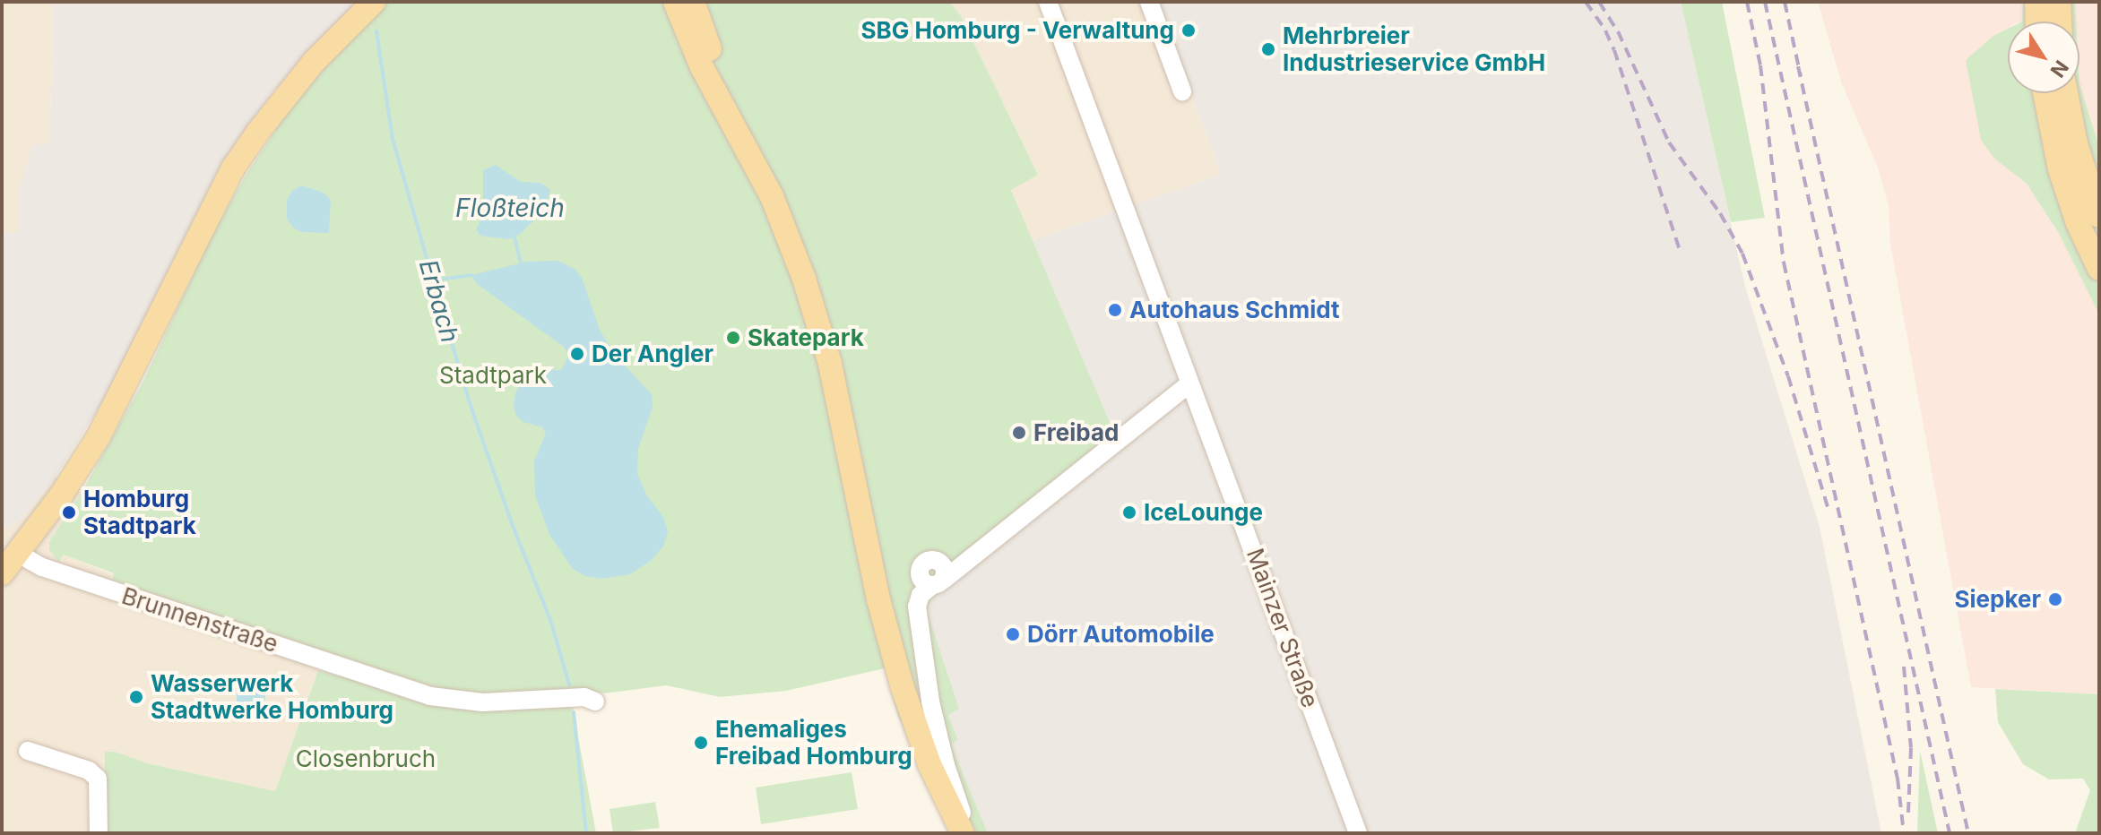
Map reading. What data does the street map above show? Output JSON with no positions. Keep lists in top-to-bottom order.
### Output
{
  "streets": {
    "street": ["Brunnenstraße", "Mainzer Straße"]
  },
  "water": ["Floßteich", "Erbach"],
  "parks": ["Stadtpark", "Closenbruch"],
  "places": [
    "SBG Homburg - Verwaltung",
    "Mehrbreier Industrieservice GmbH",
    "Autohaus Schmidt",
    "Skatepark",
    "Der Angler",
    "Freibad",
    "Homburg Stadtpark",
    "IceLounge",
    "Siepker",
    "Dörr Automobile",
    "Wasserwerk Stadtwerke Homburg",
    "Ehemaliges Freibad Homburg"
  ],
  "north": "bottom right"
}
